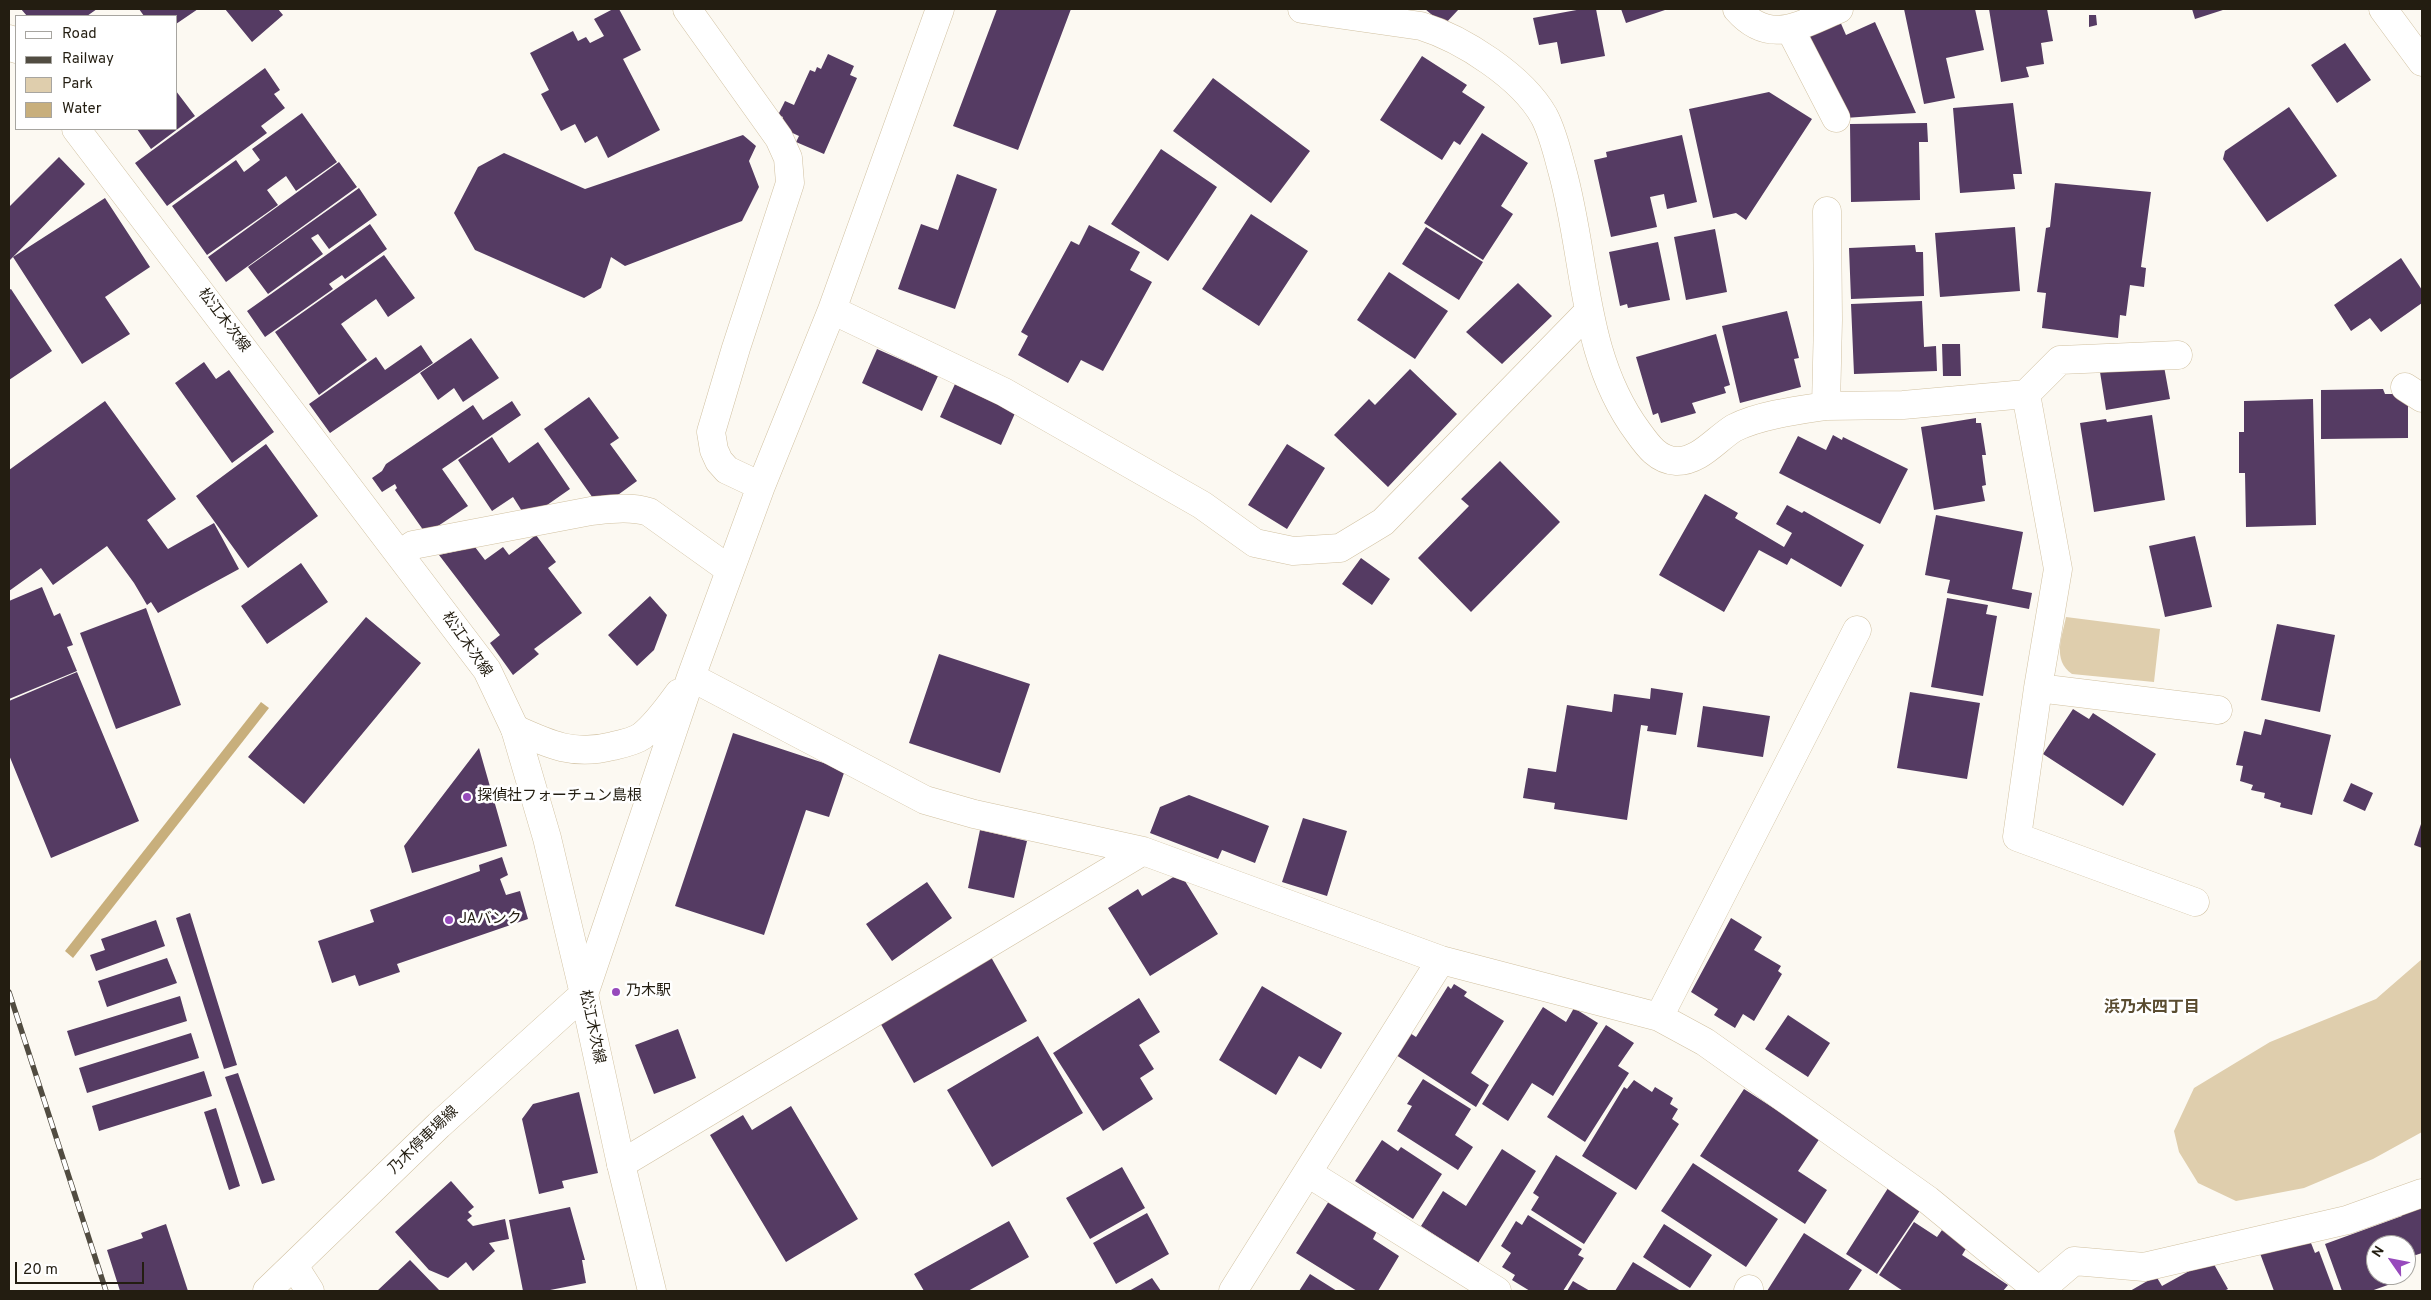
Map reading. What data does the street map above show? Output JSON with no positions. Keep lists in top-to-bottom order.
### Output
{
  "streets": {
    "street": ["松江木次線", "乃木停車場線"]
  },
  "crossings": [
    ["松江木次線", "乃木停車場線"]
  ],
  "districts": ["浜乃木四丁目"],
  "places": ["探偵社フォーチュン島根", "JAバンク", "乃木駅"],
  "legend": [
    "Road",
    "Railway",
    "Park",
    "Water"
  ],
  "scale_bar": "20 m",
  "north": "top left"
}
